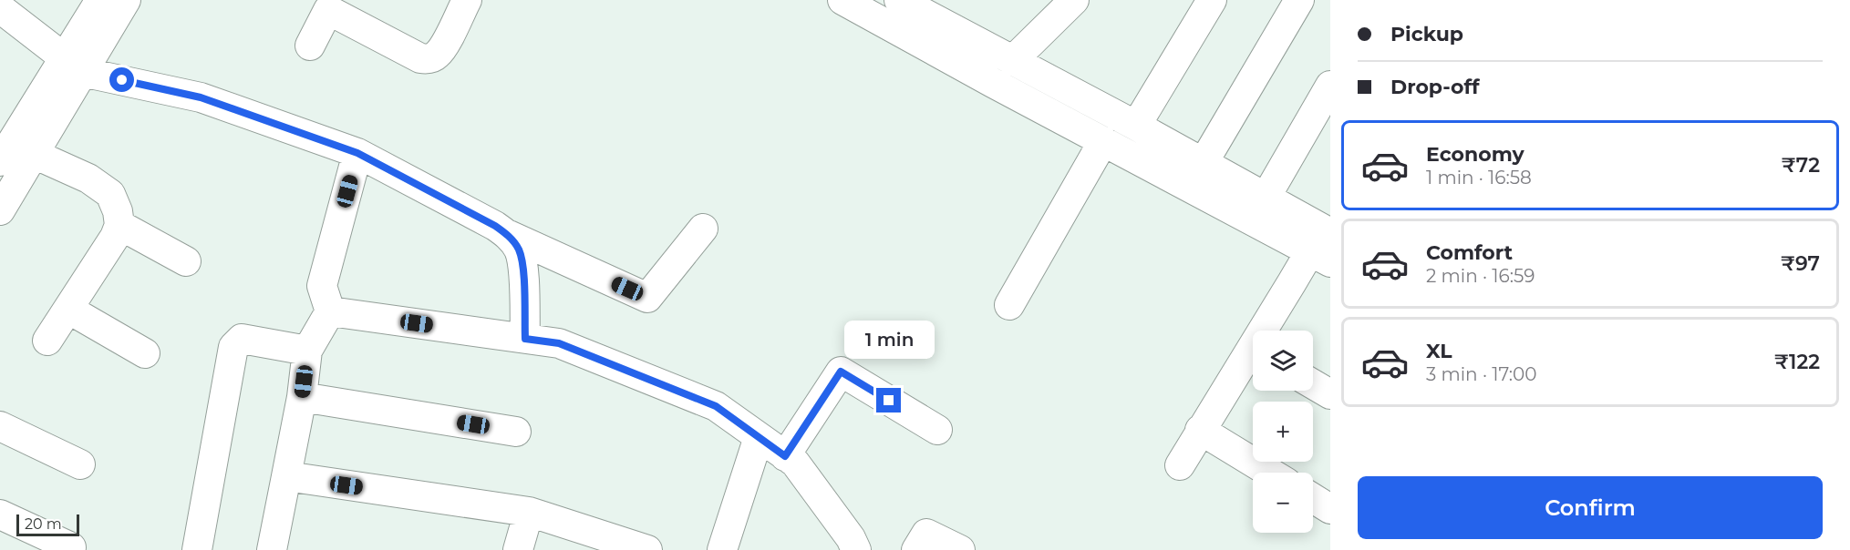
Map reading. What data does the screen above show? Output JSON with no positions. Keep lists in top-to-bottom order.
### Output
{
  "scale_bar": "20 m",
  "page": {
    "banner": ["Pickup", "Drop-off"],
    "list": [
      {
        "name": "Economy",
        "note": "1 min · 16:58",
        "value": "₹72"
      },
      {
        "name": "Comfort",
        "note": "2 min · 16:59",
        "value": "₹97"
      },
      {
        "name": "XL",
        "note": "3 min · 17:00",
        "value": "₹122"
      }
    ],
    "bubble": "1 min",
    "map_buttons": ["+", "−"],
    "buttons": "Confirm",
    "scale": "20 m"
  }
}
